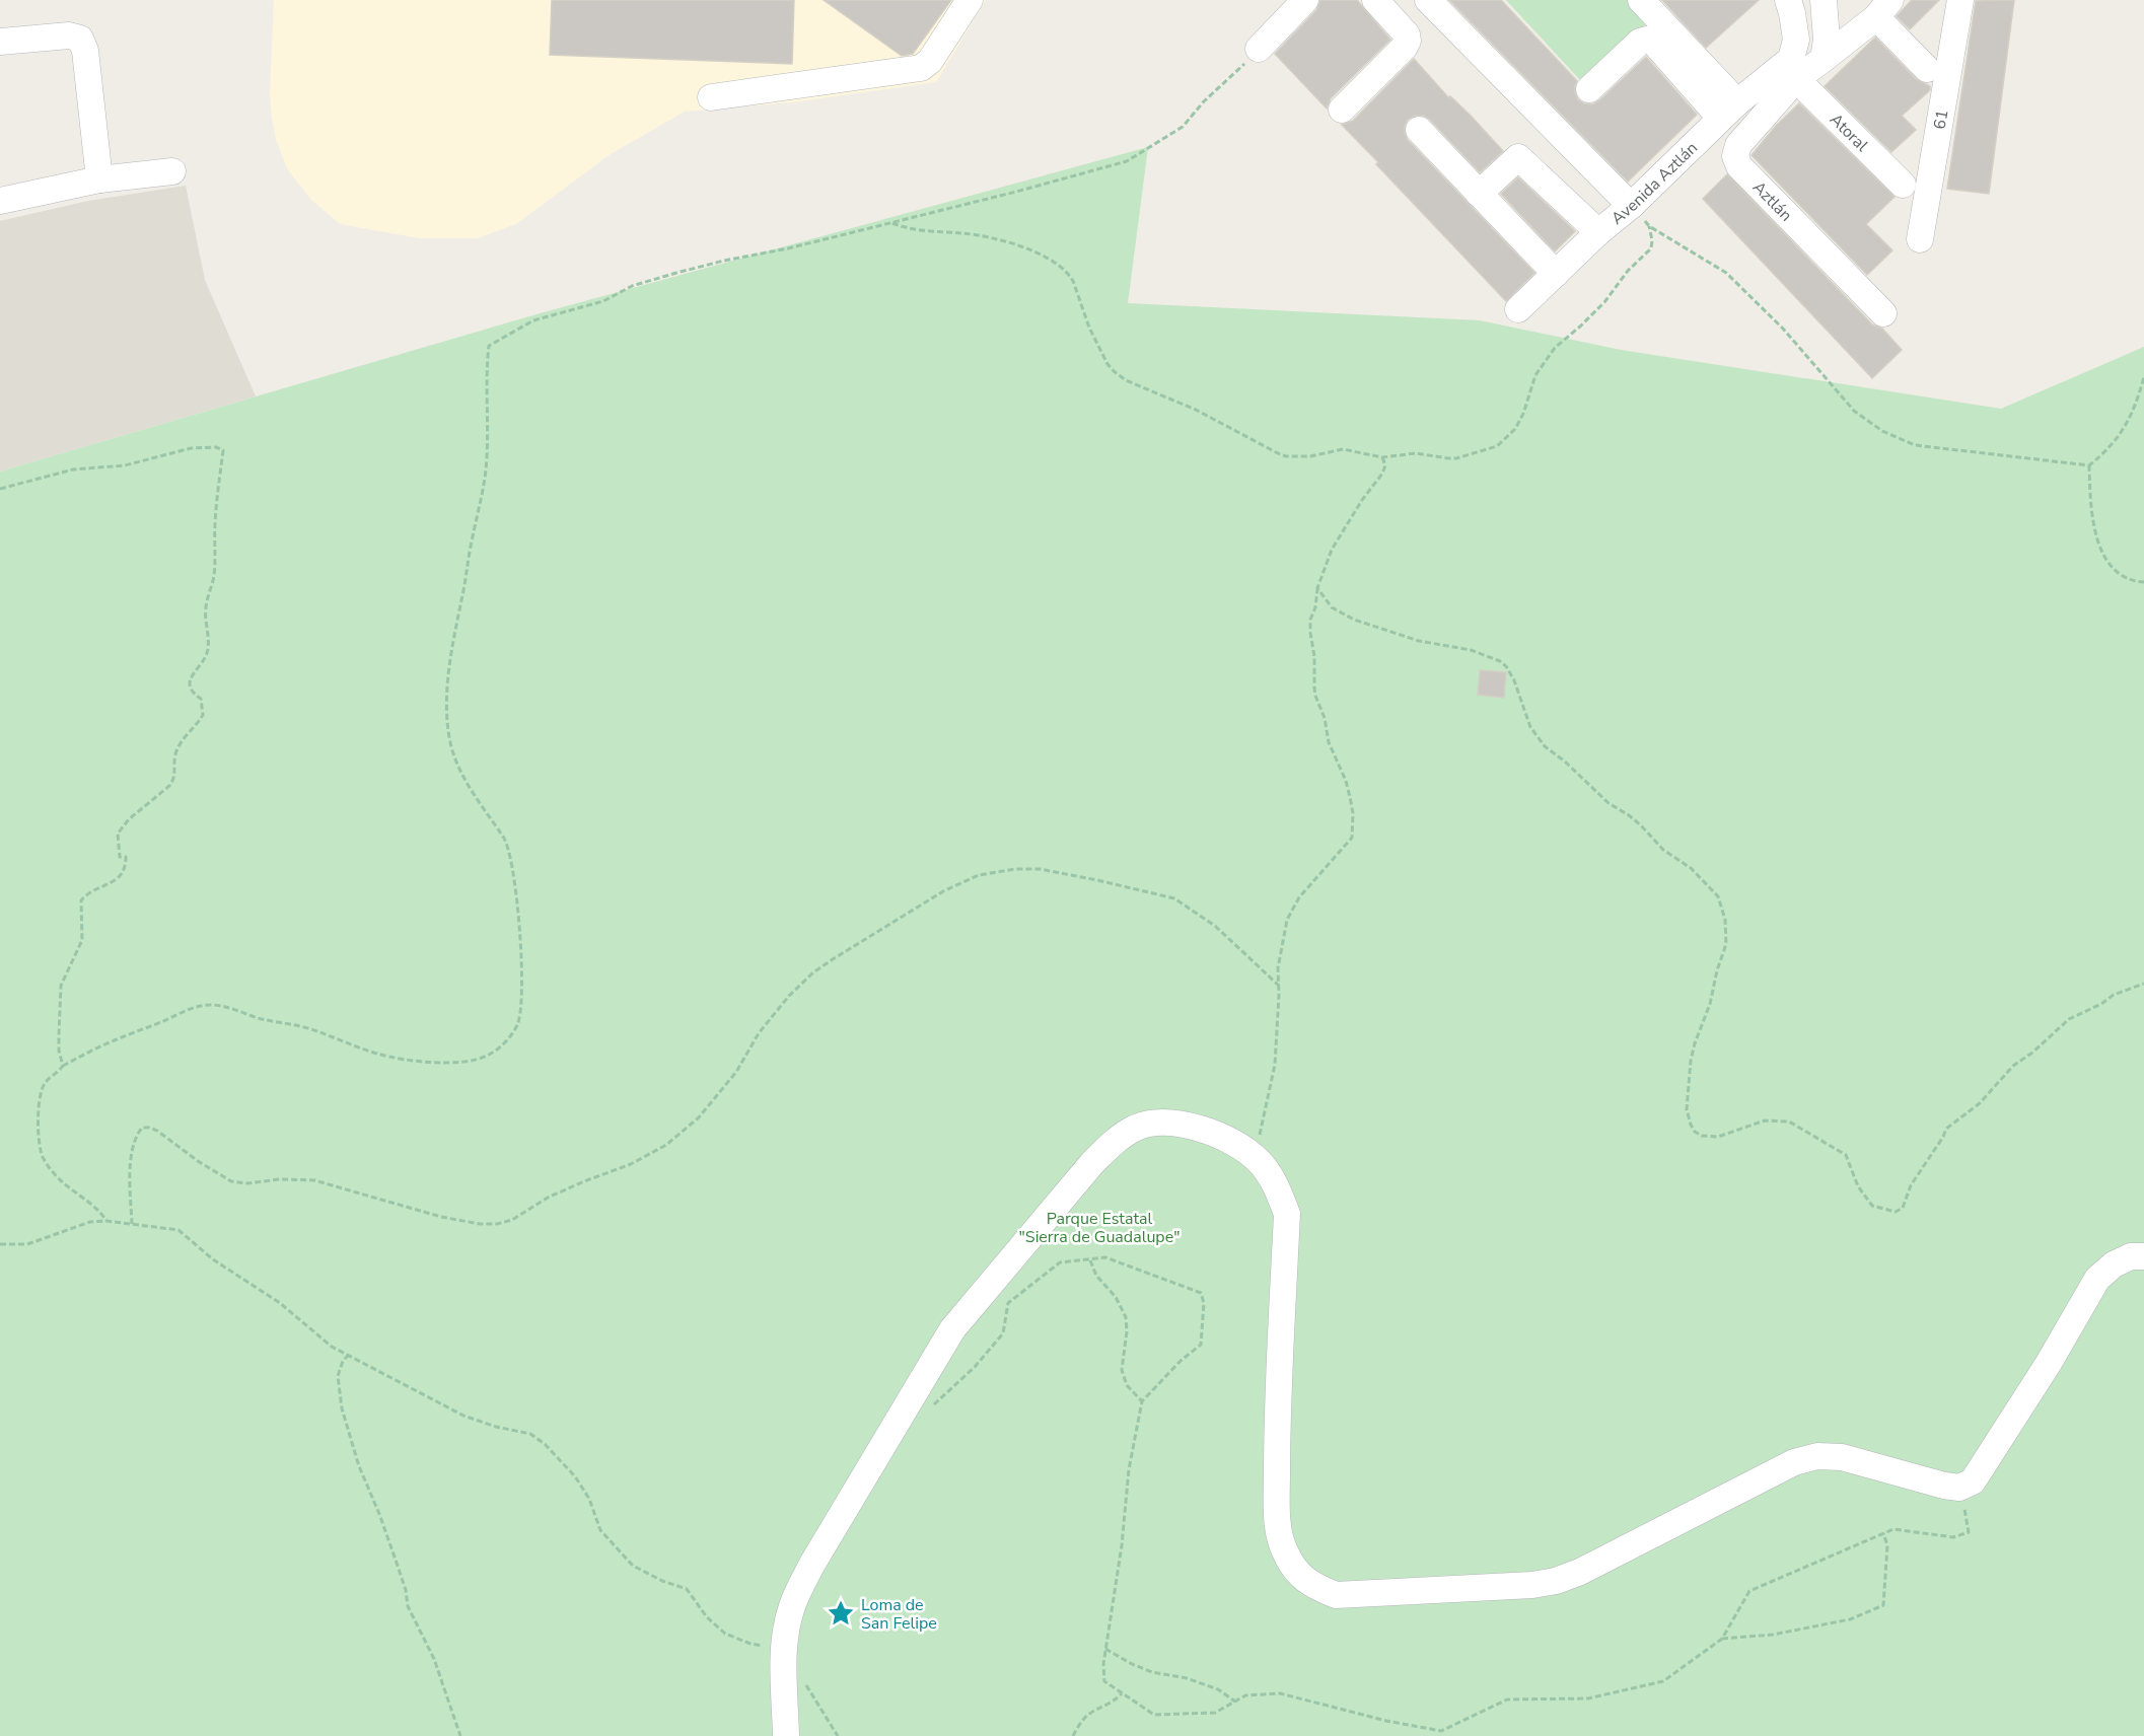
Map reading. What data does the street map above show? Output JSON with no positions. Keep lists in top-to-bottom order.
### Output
{
  "streets": {
    "street": [
      "61",
      "Atoral",
      "Avenida Aztlán",
      "Aztlán"
    ]
  },
  "crossings": [
    ["Atoral", "Avenida Aztlán"],
    ["Atoral", "Aztlán"],
    ["Avenida Aztlán", "Aztlán"]
  ],
  "parks": ["Parque Estatal \"Sierra de Guadalupe\""],
  "places": {
    "place": ["Loma de San Felipe"]
  }
}
